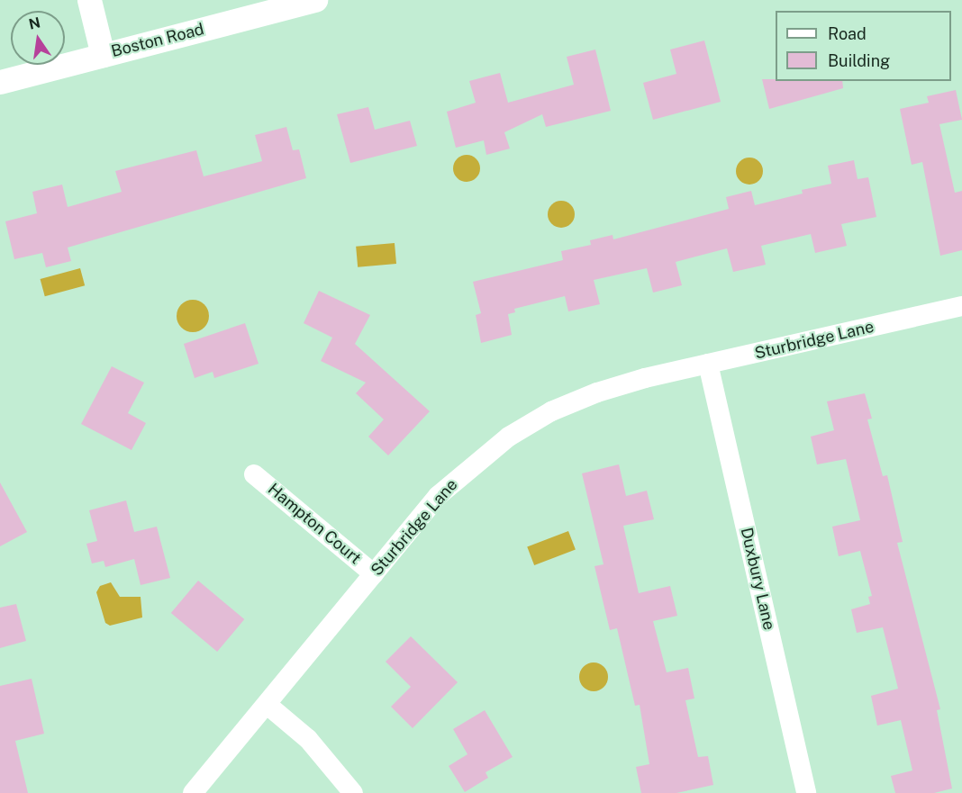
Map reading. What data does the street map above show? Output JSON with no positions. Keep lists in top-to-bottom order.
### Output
{
  "streets": {
    "street": [
      "Boston Road",
      "Sturbridge Lane",
      "Hampton Court",
      "Duxbury Lane"
    ]
  },
  "crossings": [
    ["Sturbridge Lane", "Hampton Court"],
    ["Sturbridge Lane", "Duxbury Lane"]
  ],
  "legend": ["Road", "Building"],
  "north": "top"
}
